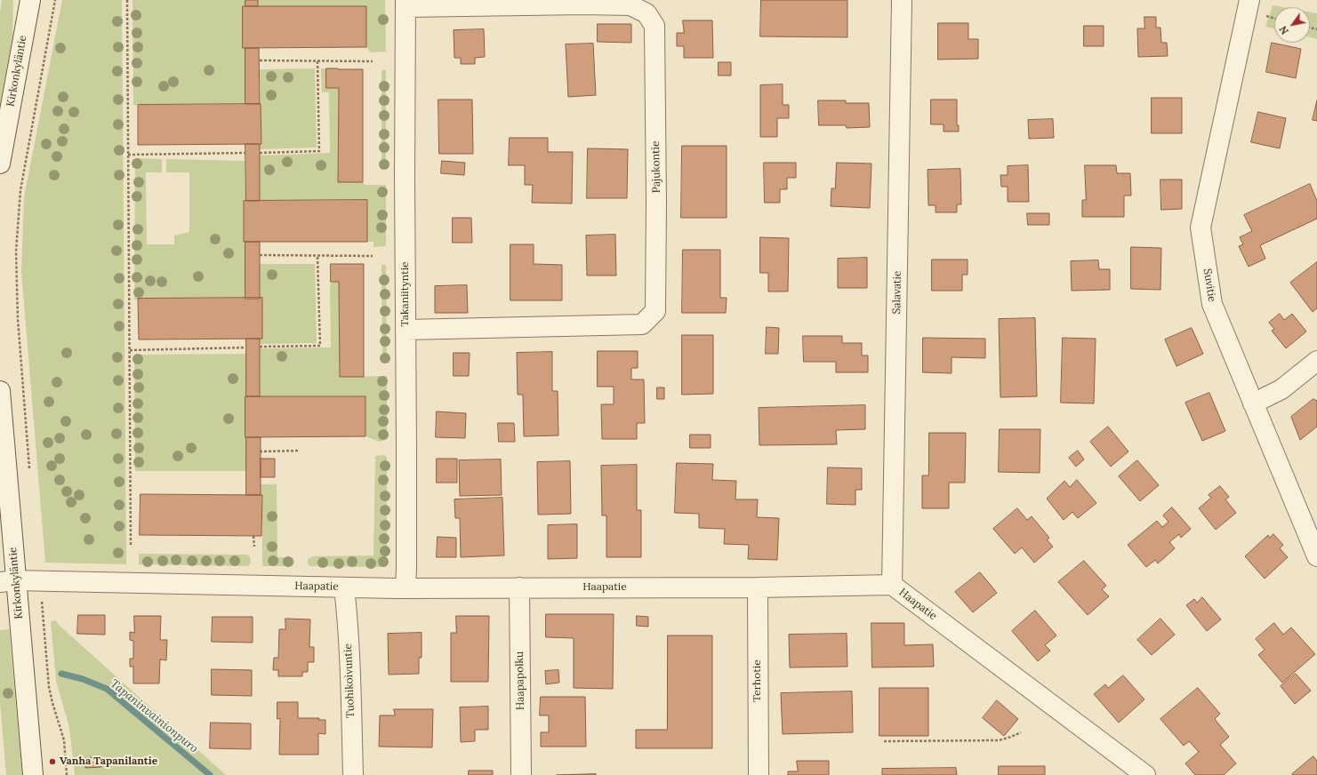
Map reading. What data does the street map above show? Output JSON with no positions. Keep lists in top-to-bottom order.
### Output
{
  "streets": {
    "street": [
      "Kirkonkyläntie",
      "Pajukontie",
      "Suvitie",
      "Salavatie",
      "Takaniityntie",
      "Haapatie",
      "Tuohikoivuntie",
      "Haapapolku",
      "Terhotie"
    ]
  },
  "crossings": [
    ["Kirkonkyläntie", "Haapatie"],
    ["Pajukontie", "Takaniityntie"],
    ["Salavatie", "Haapatie"],
    ["Takaniityntie", "Haapatie"],
    ["Haapatie", "Tuohikoivuntie"],
    ["Haapatie", "Haapapolku"],
    ["Haapatie", "Terhotie"]
  ],
  "water": ["Tapaninvainionpuro"],
  "places": ["Vanha Tapanilantie"],
  "north": "bottom left"
}
